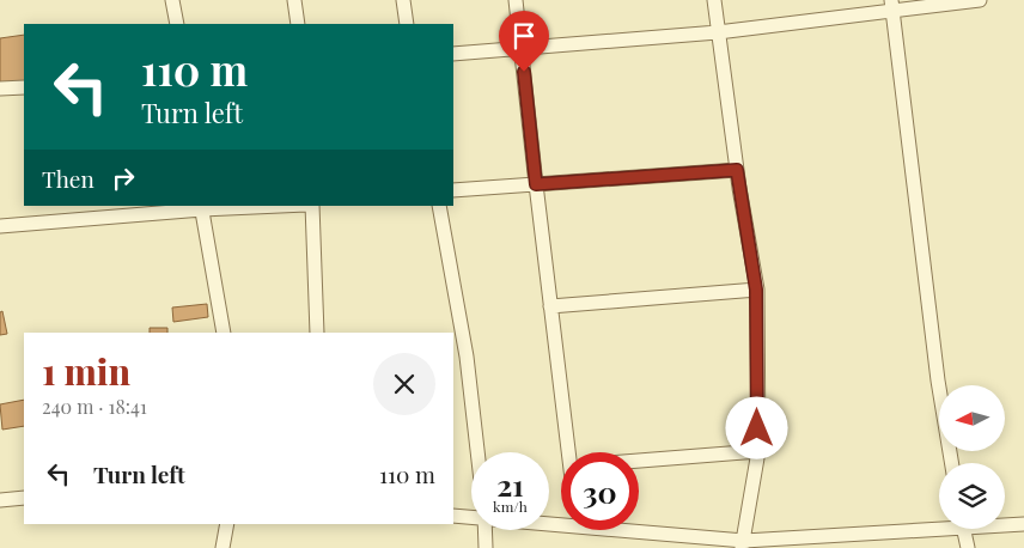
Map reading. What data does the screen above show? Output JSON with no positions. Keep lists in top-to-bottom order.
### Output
{
  "north": "left",
  "page": {
    "turn": ["110 m", "Turn left"],
    "then": "Then",
    "heading": ["1 min", "240 m · 18:41"],
    "list": [
      {
        "name": "Turn left",
        "value": "110 m"
      }
    ],
    "speed": "21 km/h",
    "limit": "30"
  }
}
